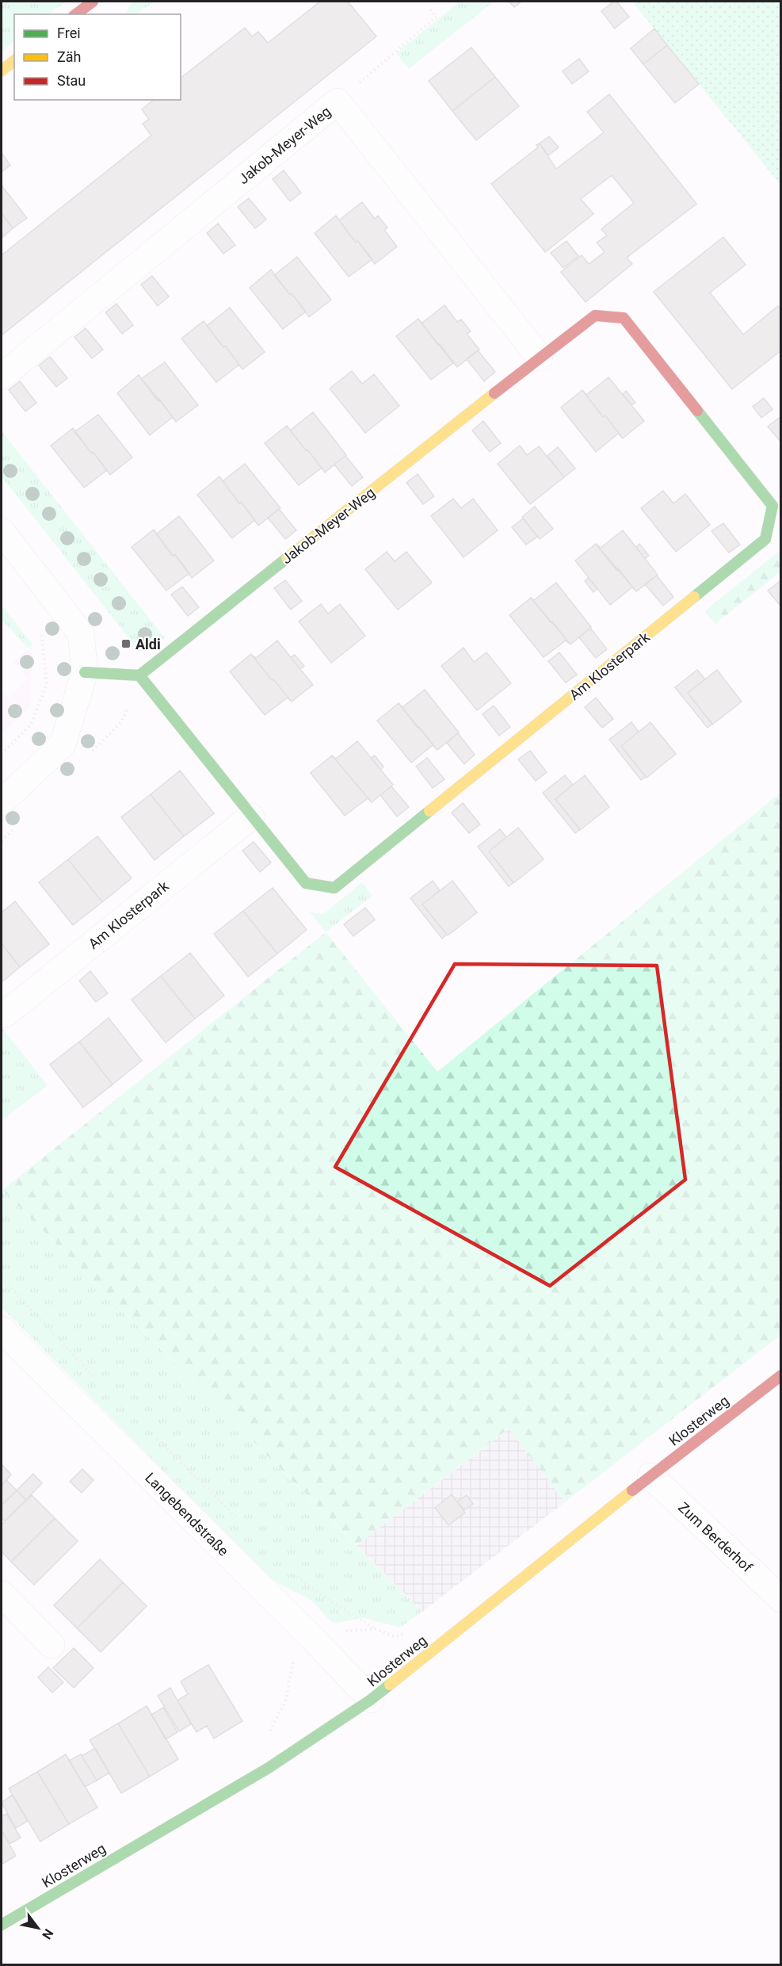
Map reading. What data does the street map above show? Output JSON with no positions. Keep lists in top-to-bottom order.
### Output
{
  "streets": {
    "street": [
      "Jakob-Meyer-Weg",
      "Am Klosterpark",
      "Klosterweg",
      "Langebendstraße",
      "Zum Berderhof"
    ]
  },
  "crossings": [
    ["Jakob-Meyer-Weg", "Am Klosterpark"],
    ["Klosterweg", "Langebendstraße"],
    ["Klosterweg", "Zum Berderhof"]
  ],
  "places": {
    "transit": ["Aldi"]
  },
  "legend": ["Frei", "Zäh", "Stau"],
  "north": "bottom right"
}
